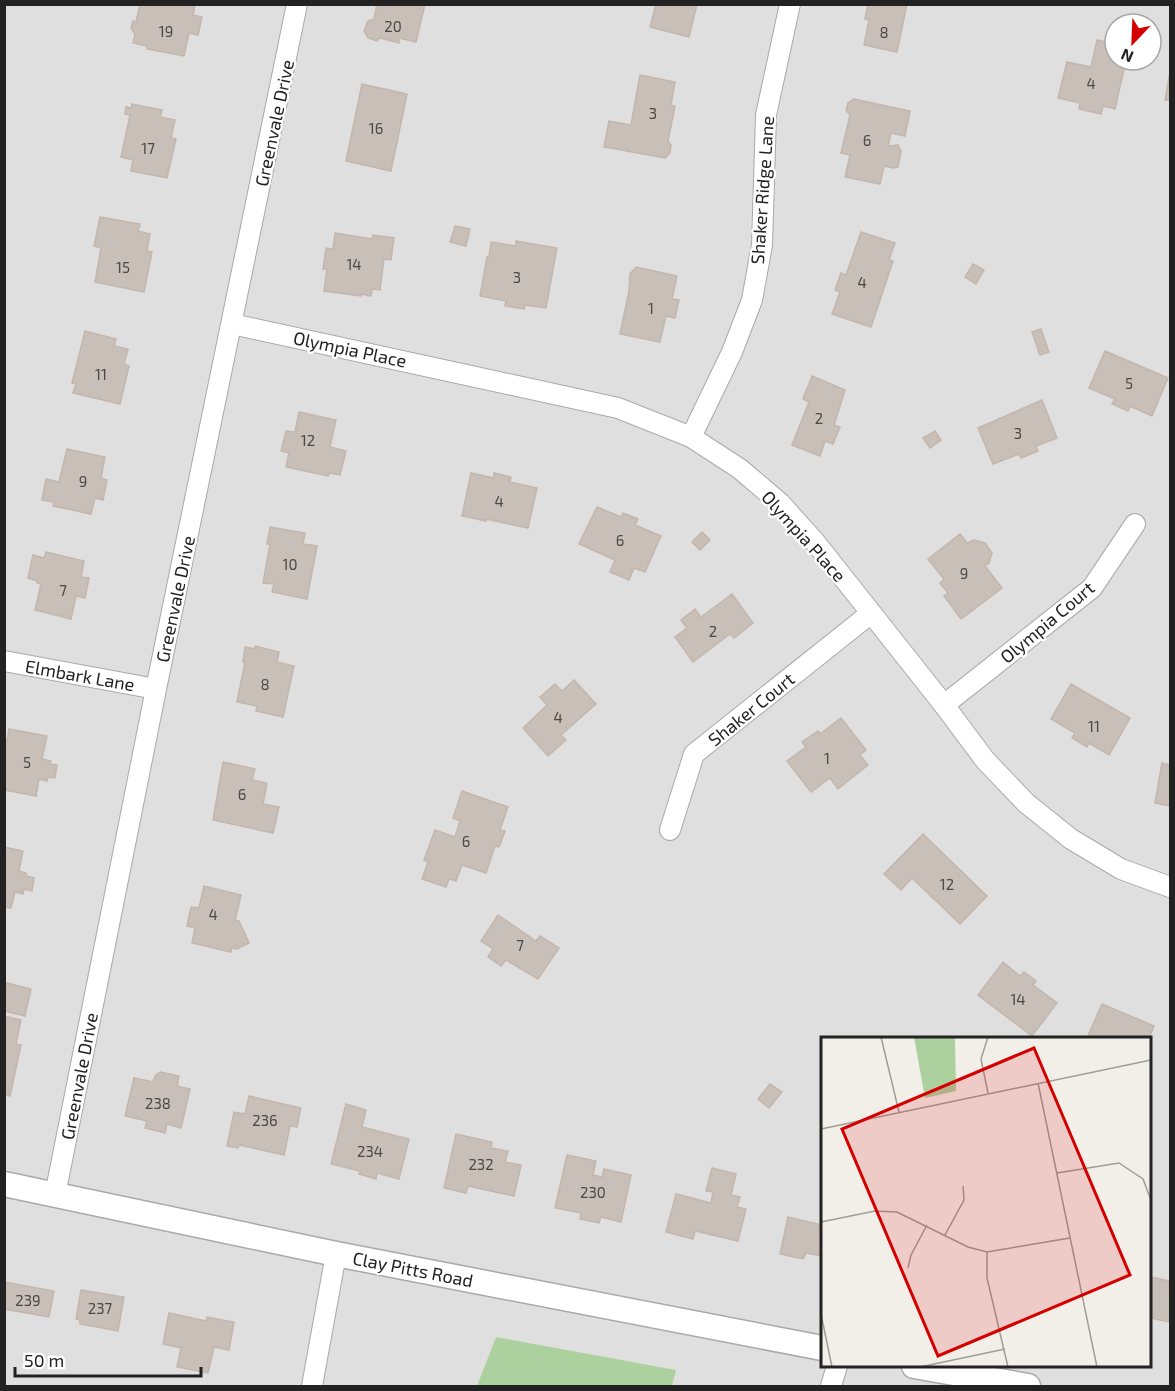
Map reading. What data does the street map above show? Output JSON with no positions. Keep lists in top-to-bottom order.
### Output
{
  "streets": {
    "street": [
      "Greenvale Drive",
      "Shaker Ridge Lane",
      "Olympia Place",
      "Olympia Court",
      "Elmbark Lane",
      "Shaker Court",
      "Clay Pitts Road"
    ]
  },
  "crossings": [
    ["Greenvale Drive", "Olympia Place"],
    ["Greenvale Drive", "Elmbark Lane"],
    ["Greenvale Drive", "Clay Pitts Road"],
    ["Shaker Ridge Lane", "Olympia Place"],
    ["Olympia Place", "Olympia Court"],
    ["Olympia Place", "Shaker Court"]
  ],
  "house_numbers": [
    "20",
    "19",
    "8",
    "4",
    "3",
    "16",
    "6",
    "17",
    "14",
    "15",
    "3",
    "4",
    "1",
    "11",
    "5",
    "2",
    "3",
    "12",
    "9",
    "4",
    "6",
    "10",
    "9",
    "7",
    "2",
    "8",
    "4",
    "11",
    "1",
    "5",
    "6",
    "6",
    "12",
    "4",
    "7",
    "14",
    "238",
    "236",
    "234",
    "232",
    "230",
    "239",
    "237"
  ],
  "scale_bar": "50 m",
  "north": "bottom left"
}
